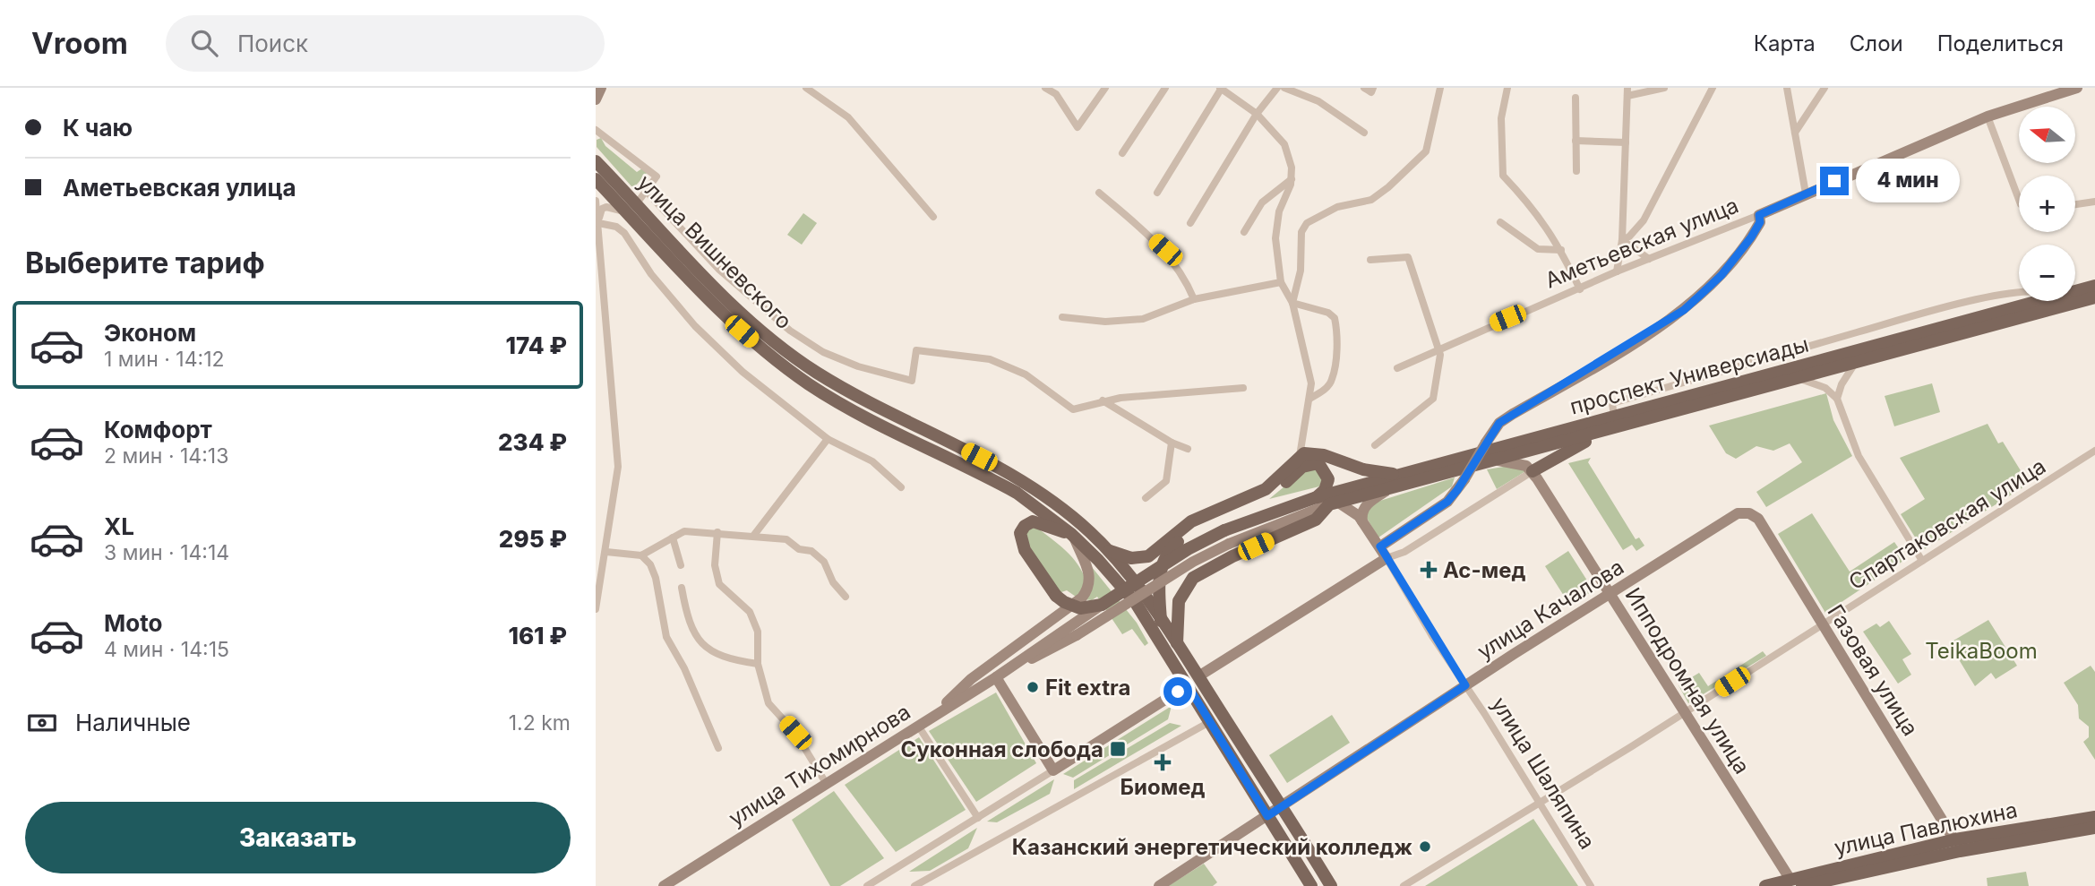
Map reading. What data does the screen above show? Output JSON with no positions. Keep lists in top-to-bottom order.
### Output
{
  "streets": {
    "main road": ["улица Вишневского", "проспект Универсиады", "улица Павлюхина"],
    "street": [
      "Аметьевская улица",
      "Спартаковская улица",
      "улица Качалова",
      "Газовая улица",
      "Ипподромная улица",
      "улица Тихомирнова",
      "улица Шаляпина"
    ]
  },
  "crossings": [
    ["проспект Универсиады", "улица Шаляпина"],
    ["Спартаковская улица", "Газовая улица"],
    ["Спартаковская улица", "Ипподромная улица"],
    ["Спартаковская улица", "улица Шаляпина"],
    ["улица Качалова", "Газовая улица"],
    ["улица Качалова", "Ипподромная улица"],
    ["улица Качалова", "улица Шаляпина"],
    ["Газовая улица", "улица Павлюхина"],
    ["Ипподромная улица", "улица Павлюхина"]
  ],
  "parks": ["TeikaBoom"],
  "places": {
    "health": ["Ас-мед", "Биомед"],
    "other": ["Fit extra", "Казанский энергетический колледж"],
    "transit": ["Суконная слобода"]
  },
  "north": "left",
  "page": {
    "header": "Vroom",
    "search": "Поиск",
    "nav": ["Карта", "Слои", "Поделиться"],
    "banner": ["К чаю", "Аметьевская улица"],
    "map_buttons": ["+", "−"],
    "bubble": "4 мин",
    "heading": "Выберите тариф",
    "list": [
      {
        "name": "Эконом",
        "note": "1 мин · 14:12",
        "value": "174 ₽"
      },
      {
        "name": "Комфорт",
        "note": "2 мин · 14:13",
        "value": "234 ₽"
      },
      {
        "name": "XL",
        "note": "3 мин · 14:14",
        "value": "295 ₽"
      },
      {
        "name": "Moto",
        "note": "4 мин · 14:15",
        "value": "161 ₽"
      }
    ],
    "pay": ["Наличные", "1.2 km"],
    "buttons": "Заказать"
  }
}
